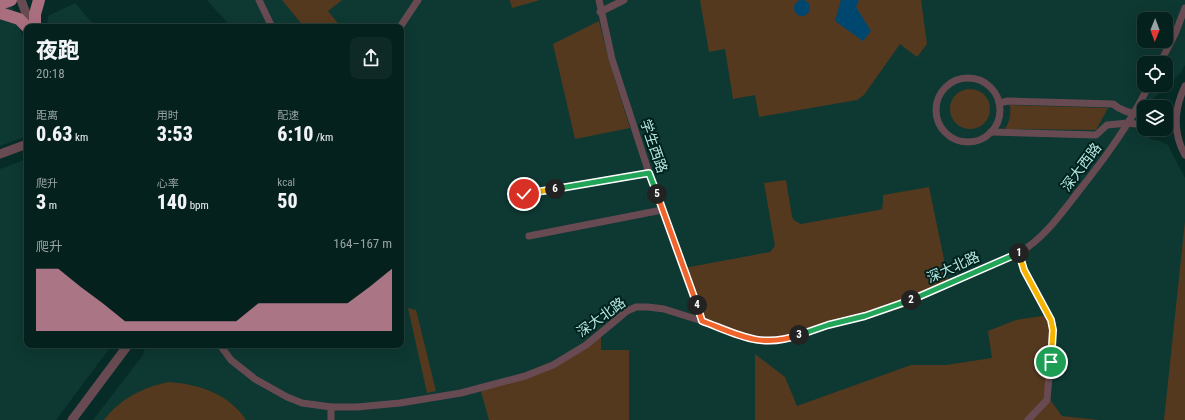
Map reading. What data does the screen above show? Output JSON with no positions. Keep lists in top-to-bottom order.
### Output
{
  "streets": {
    "street": ["学生西路", "深大西路", "深大北路"]
  },
  "crossings": [
    ["学生西路", "深大北路"],
    ["深大西路", "深大北路"]
  ],
  "north": "bottom",
  "page": {
    "heading": ["夜跑", "20:18"],
    "stats": [
      ["距离", "0.63 km"],
      ["用时", "3:53"],
      ["配速", "6:10 /km"],
      ["爬升", "3 m"],
      ["心率", "140 bpm"],
      ["kcal", "50"]
    ],
    "pins": [
      "6",
      "5",
      "1",
      "2",
      "4",
      "3"
    ],
    "chart": ["爬升", "164–167 m"]
  }
}
